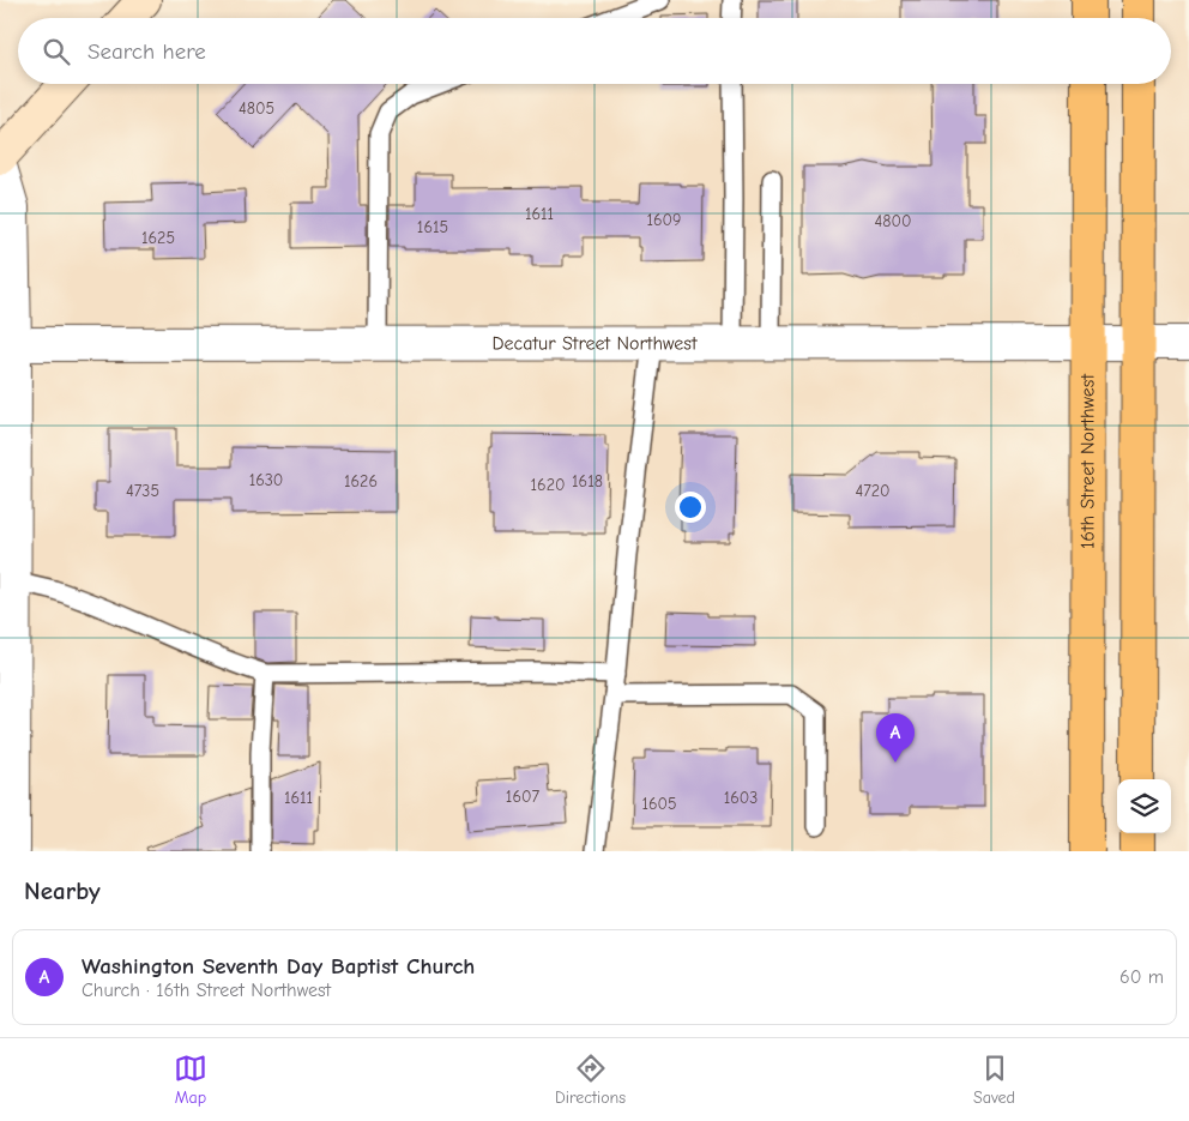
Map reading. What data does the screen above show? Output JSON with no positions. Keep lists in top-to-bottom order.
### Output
{
  "streets": {
    "main road": ["16th Street Northwest"],
    "street": ["Decatur Street Northwest"]
  },
  "crossings": [
    ["Decatur Street Northwest", "16th Street Northwest"]
  ],
  "house_numbers": [
    "4805",
    "1611",
    "1609",
    "4800",
    "1615",
    "1625",
    "1630",
    "1626",
    "1618",
    "1620",
    "4735",
    "4720",
    "1607",
    "1611",
    "1603",
    "1605"
  ],
  "page": {
    "search": "Search here",
    "pins": "A",
    "heading": "Nearby",
    "list": [
      {
        "mark": "A",
        "name": "Washington Seventh Day Baptist Church",
        "note": "Church · 16th Street Northwest",
        "value": "60 m"
      }
    ],
    "nav": ["Map", "Directions", "Saved"]
  }
}
